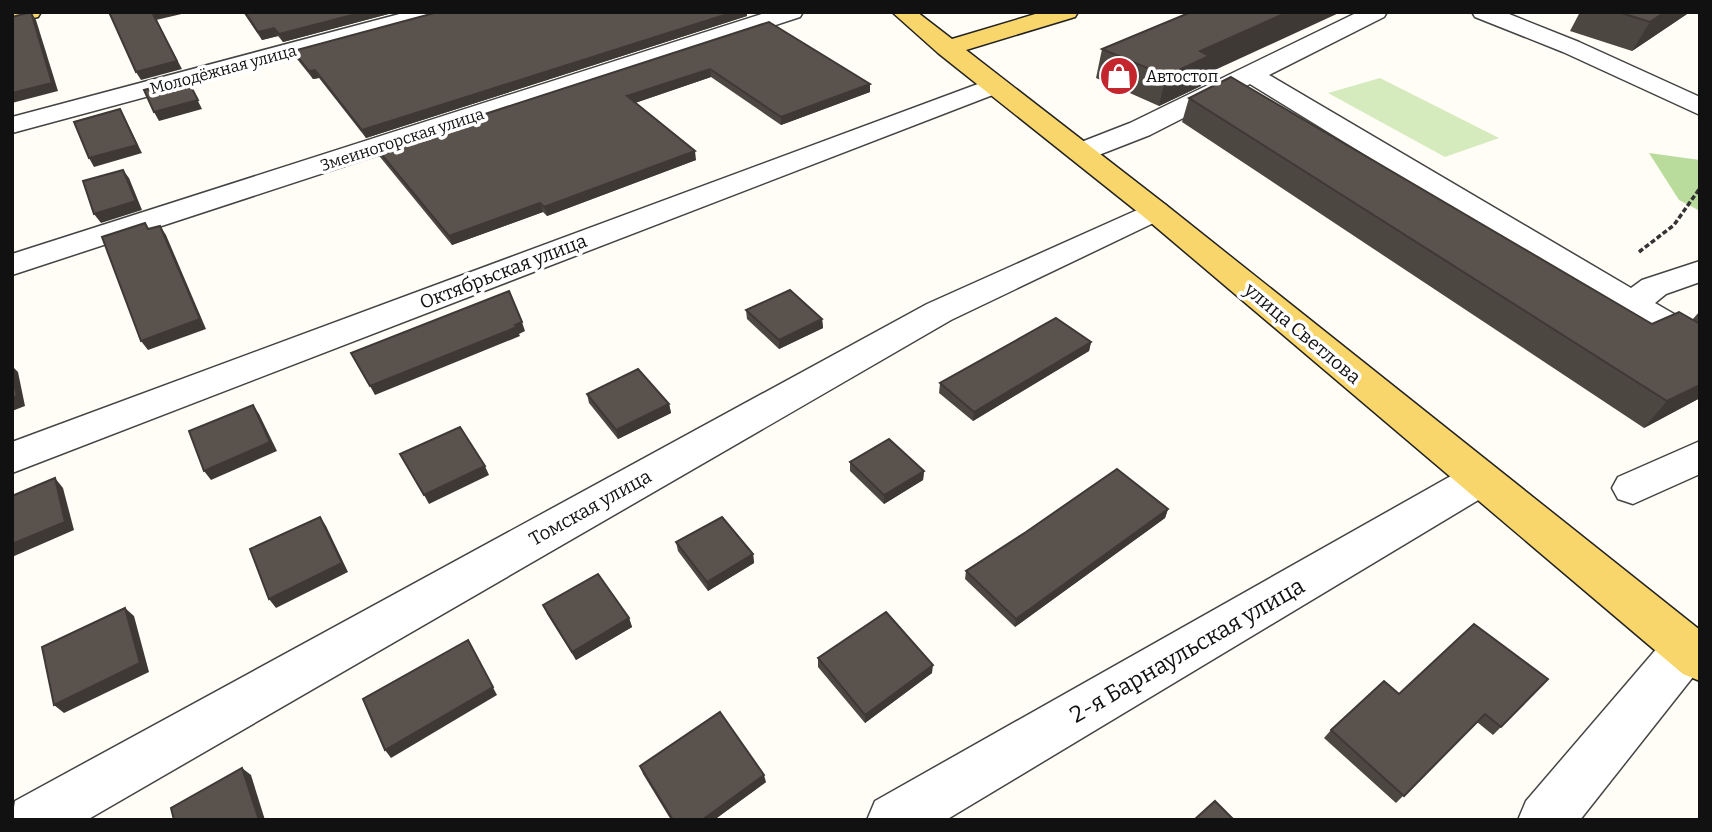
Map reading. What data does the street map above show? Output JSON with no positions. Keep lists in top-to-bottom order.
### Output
{
  "streets": {
    "main road": ["улица Светлова"],
    "street": [
      "Молодёжная улица",
      "Змеиногорская улица",
      "Октябрьская улица",
      "Томская улица",
      "2-я Барнаульская улица"
    ]
  },
  "crossings": [
    ["Октябрьская улица", "улица Светлова"],
    ["улица Светлова", "Томская улица"],
    ["улица Светлова", "2-я Барнаульская улица"]
  ],
  "places": {
    "shop": ["Автостоп"]
  }
}
